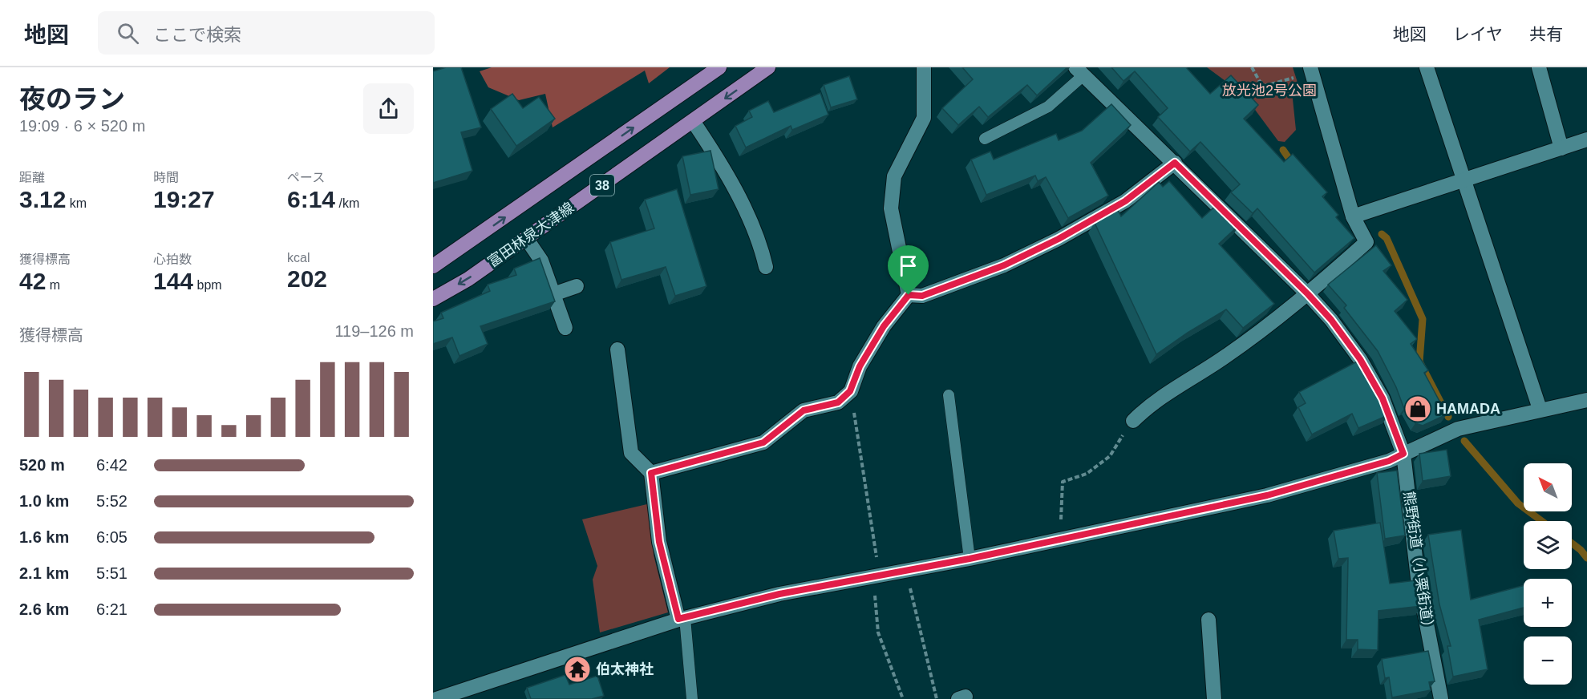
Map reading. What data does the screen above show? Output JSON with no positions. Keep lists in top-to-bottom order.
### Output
{
  "streets": {
    "main road": ["38", "富田林泉大津線"],
    "street": ["熊野街道（小栗街道）"]
  },
  "parks": ["放光池2号公園"],
  "places": {
    "shop": ["HAMADA"],
    "temple": ["伯太神社"]
  },
  "north": "top left",
  "page": {
    "header": "地図",
    "search": "ここで検索",
    "nav": ["地図", "レイヤ", "共有"],
    "heading": ["夜のラン", "19:09 · 6 × 520 m"],
    "stats": [
      ["距離", "3.12 km"],
      ["時間", "19:27"],
      ["ペース", "6:14 /km"],
      ["獲得標高", "42 m"],
      ["心拍数", "144 bpm"],
      ["kcal", "202"]
    ],
    "chart": ["獲得標高", "119–126 m"],
    "list": [
      {
        "name": "520 m",
        "note": "6:42"
      },
      {
        "name": "1.0 km",
        "note": "5:52"
      },
      {
        "name": "1.6 km",
        "note": "6:05"
      },
      {
        "name": "2.1 km",
        "note": "5:51"
      },
      {
        "name": "2.6 km",
        "note": "6:21"
      }
    ],
    "map_buttons": ["+", "−"]
  }
}
